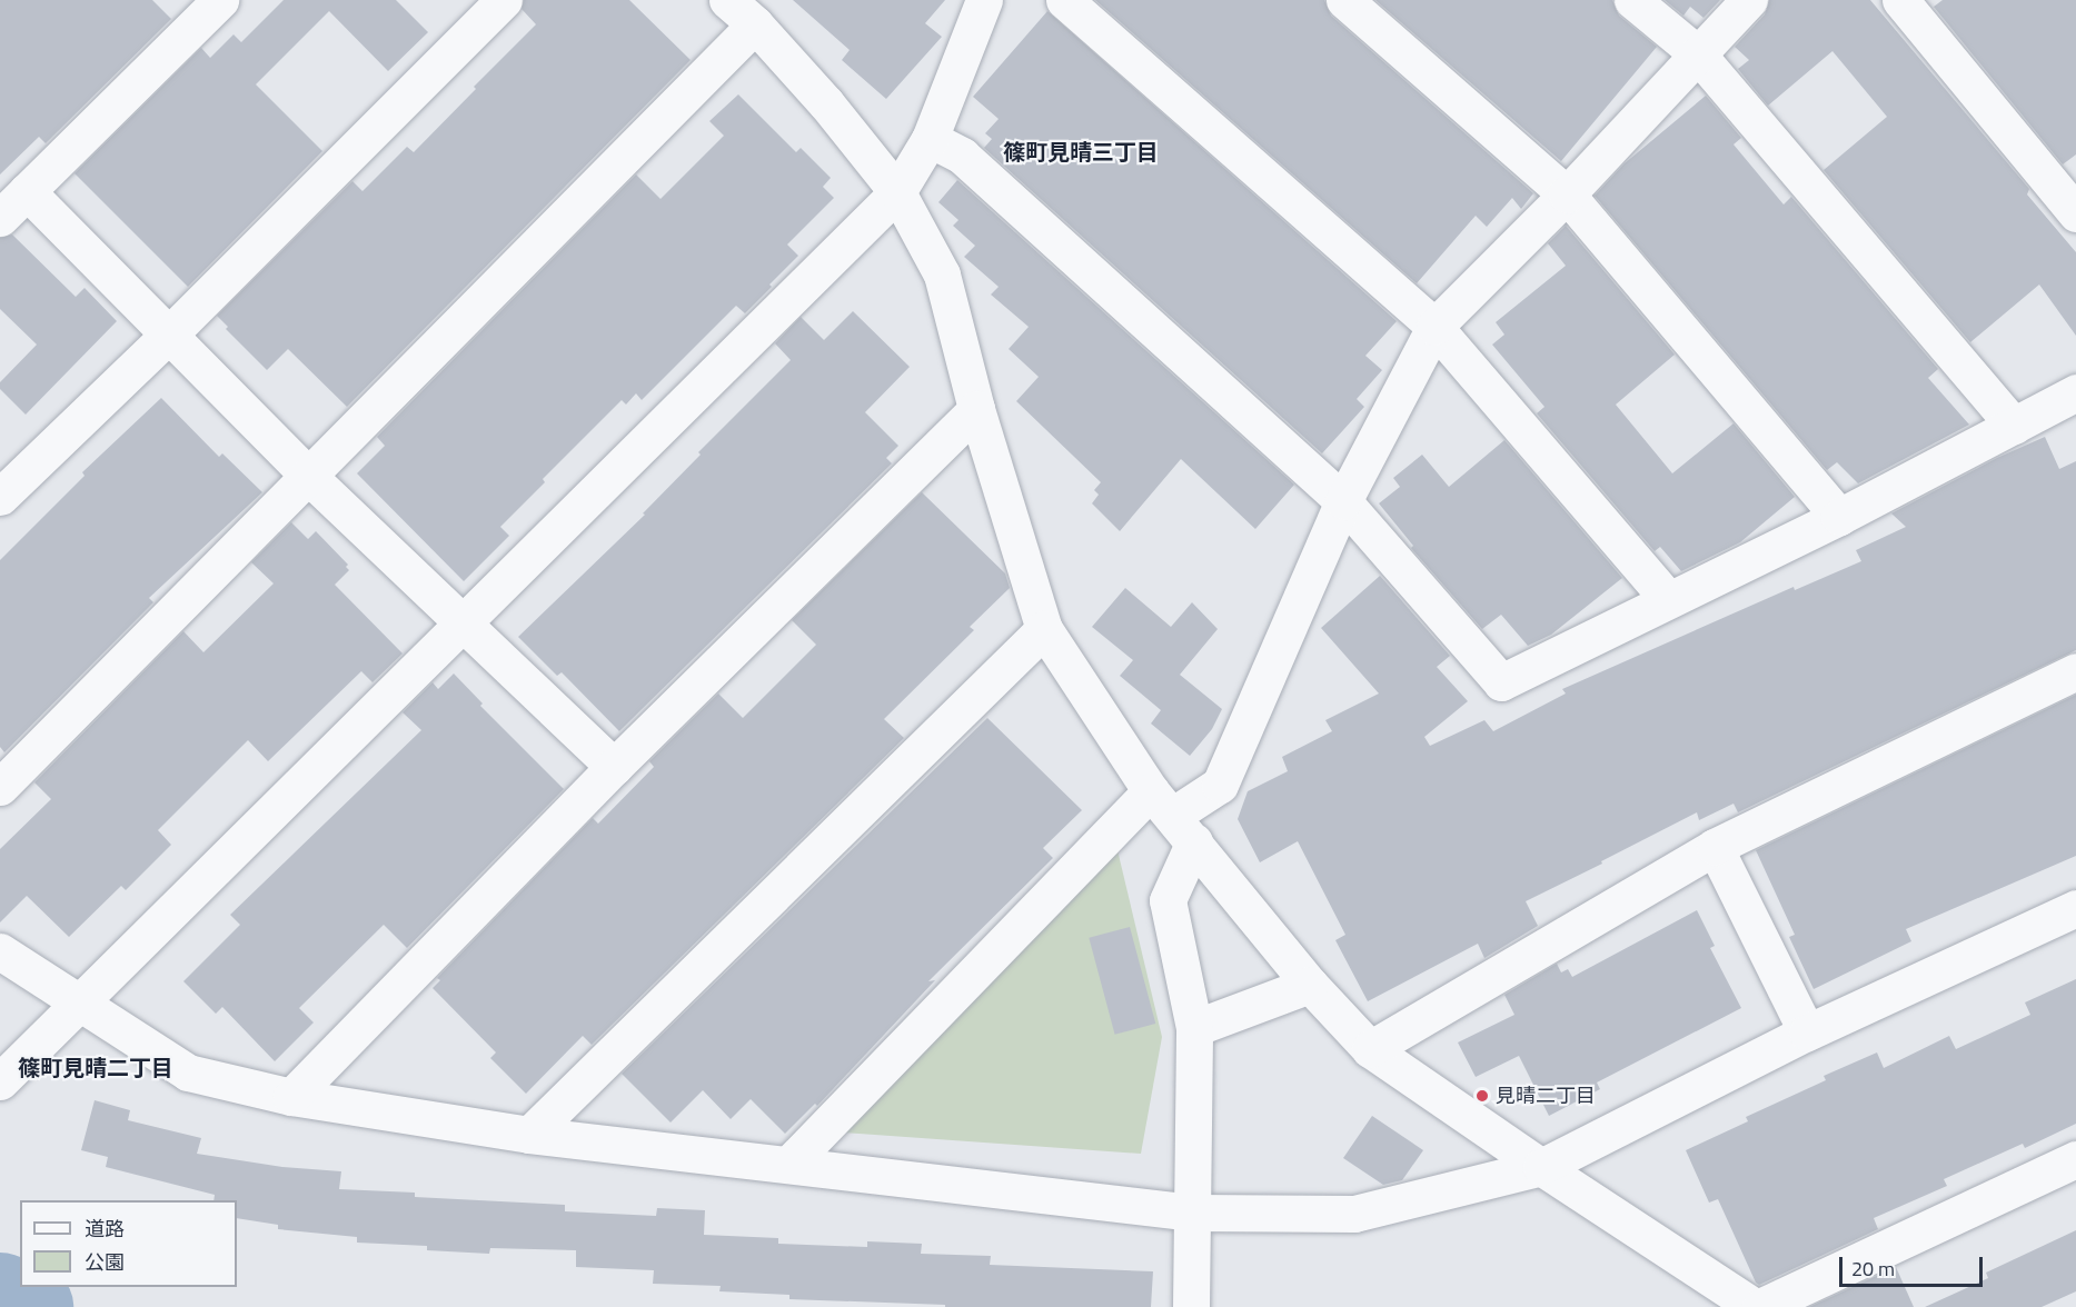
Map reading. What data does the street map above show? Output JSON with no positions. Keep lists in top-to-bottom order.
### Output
{
  "districts": ["篠町見晴三丁目", "篠町見晴二丁目"],
  "places": ["見晴二丁目"],
  "legend": ["道路", "公園"],
  "scale_bar": "20 m"
}
